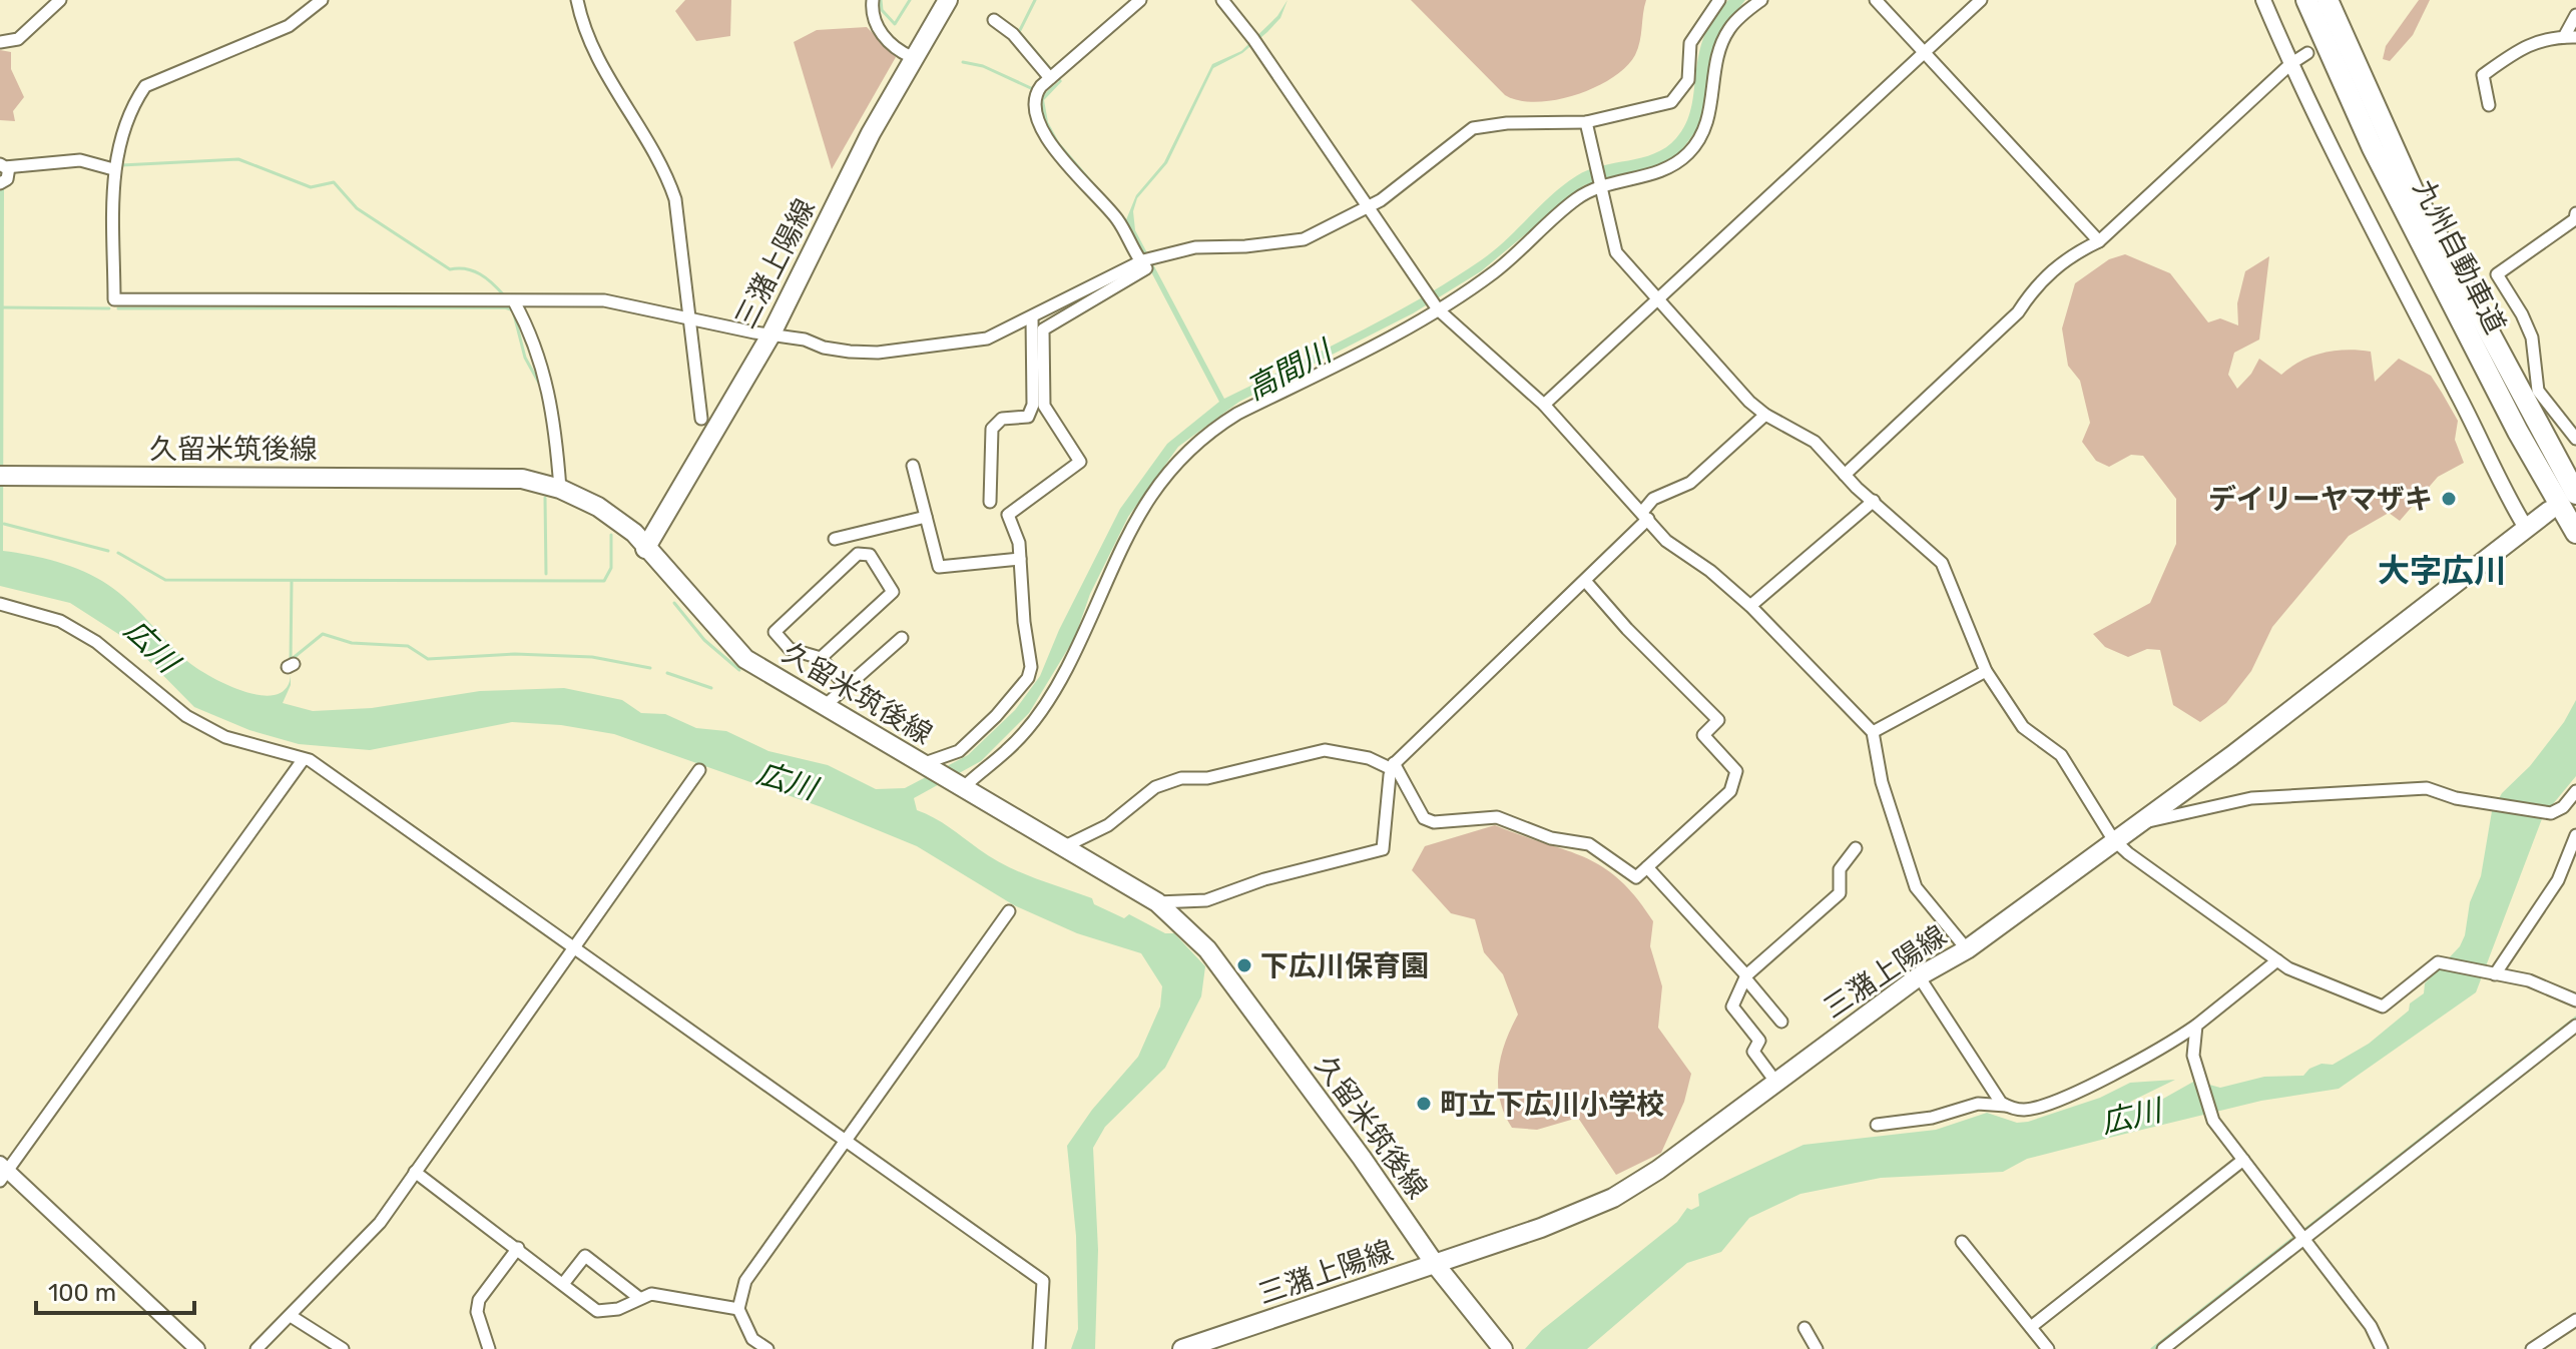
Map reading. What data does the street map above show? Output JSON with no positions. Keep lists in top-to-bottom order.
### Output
{
  "streets": {
    "highway": ["九州自動車道"],
    "main road": ["三潴上陽線", "久留米筑後線"]
  },
  "crossings": [
    ["三潴上陽線", "久留米筑後線"]
  ],
  "districts": ["大字広川"],
  "water": ["高間川", "広川"],
  "places": ["デイリーヤマザキ", "下広川保育園", "町立下広川小学校"],
  "scale_bar": "100 m"
}
